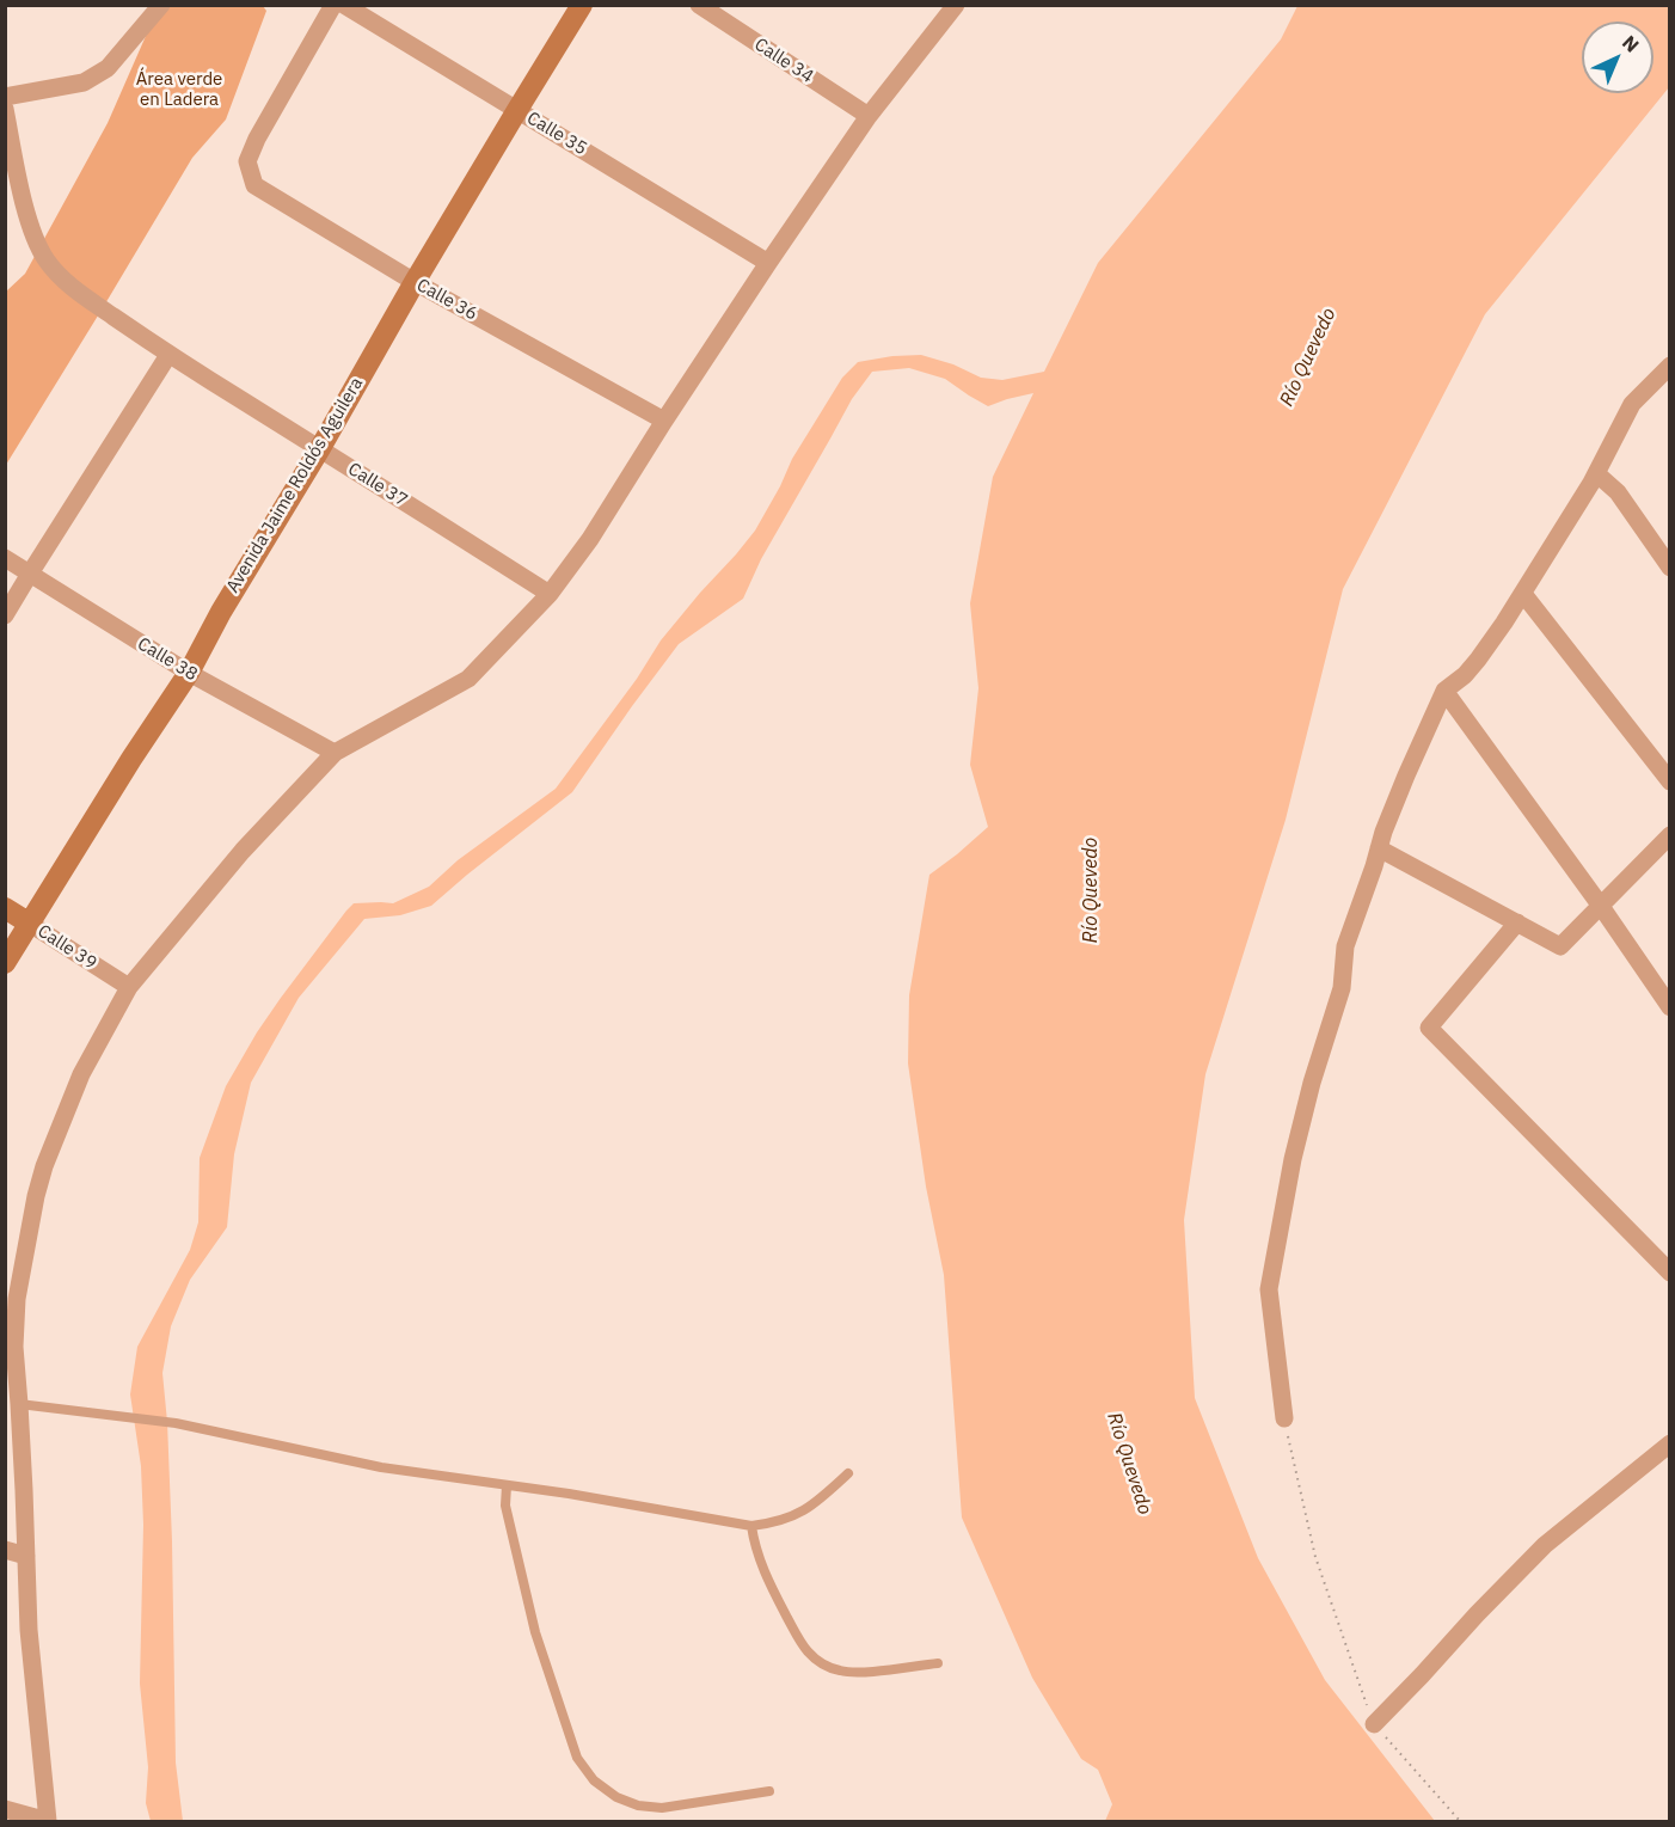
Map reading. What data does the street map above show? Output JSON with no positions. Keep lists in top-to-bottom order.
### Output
{
  "streets": {
    "main road": ["Avenida Jaime Roldós Aguilera", "Calle 39"],
    "street": [
      "Calle 34",
      "Calle 35",
      "Calle 36",
      "Calle 37",
      "Calle 38"
    ]
  },
  "crossings": [
    ["Calle 35", "Avenida Jaime Roldós Aguilera"],
    ["Calle 36", "Avenida Jaime Roldós Aguilera"],
    ["Avenida Jaime Roldós Aguilera", "Calle 37"],
    ["Avenida Jaime Roldós Aguilera", "Calle 38"],
    ["Avenida Jaime Roldós Aguilera", "Calle 39"]
  ],
  "water": ["Río Quevedo"],
  "parks": ["Área verde en Ladera"],
  "north": "top right"
}
